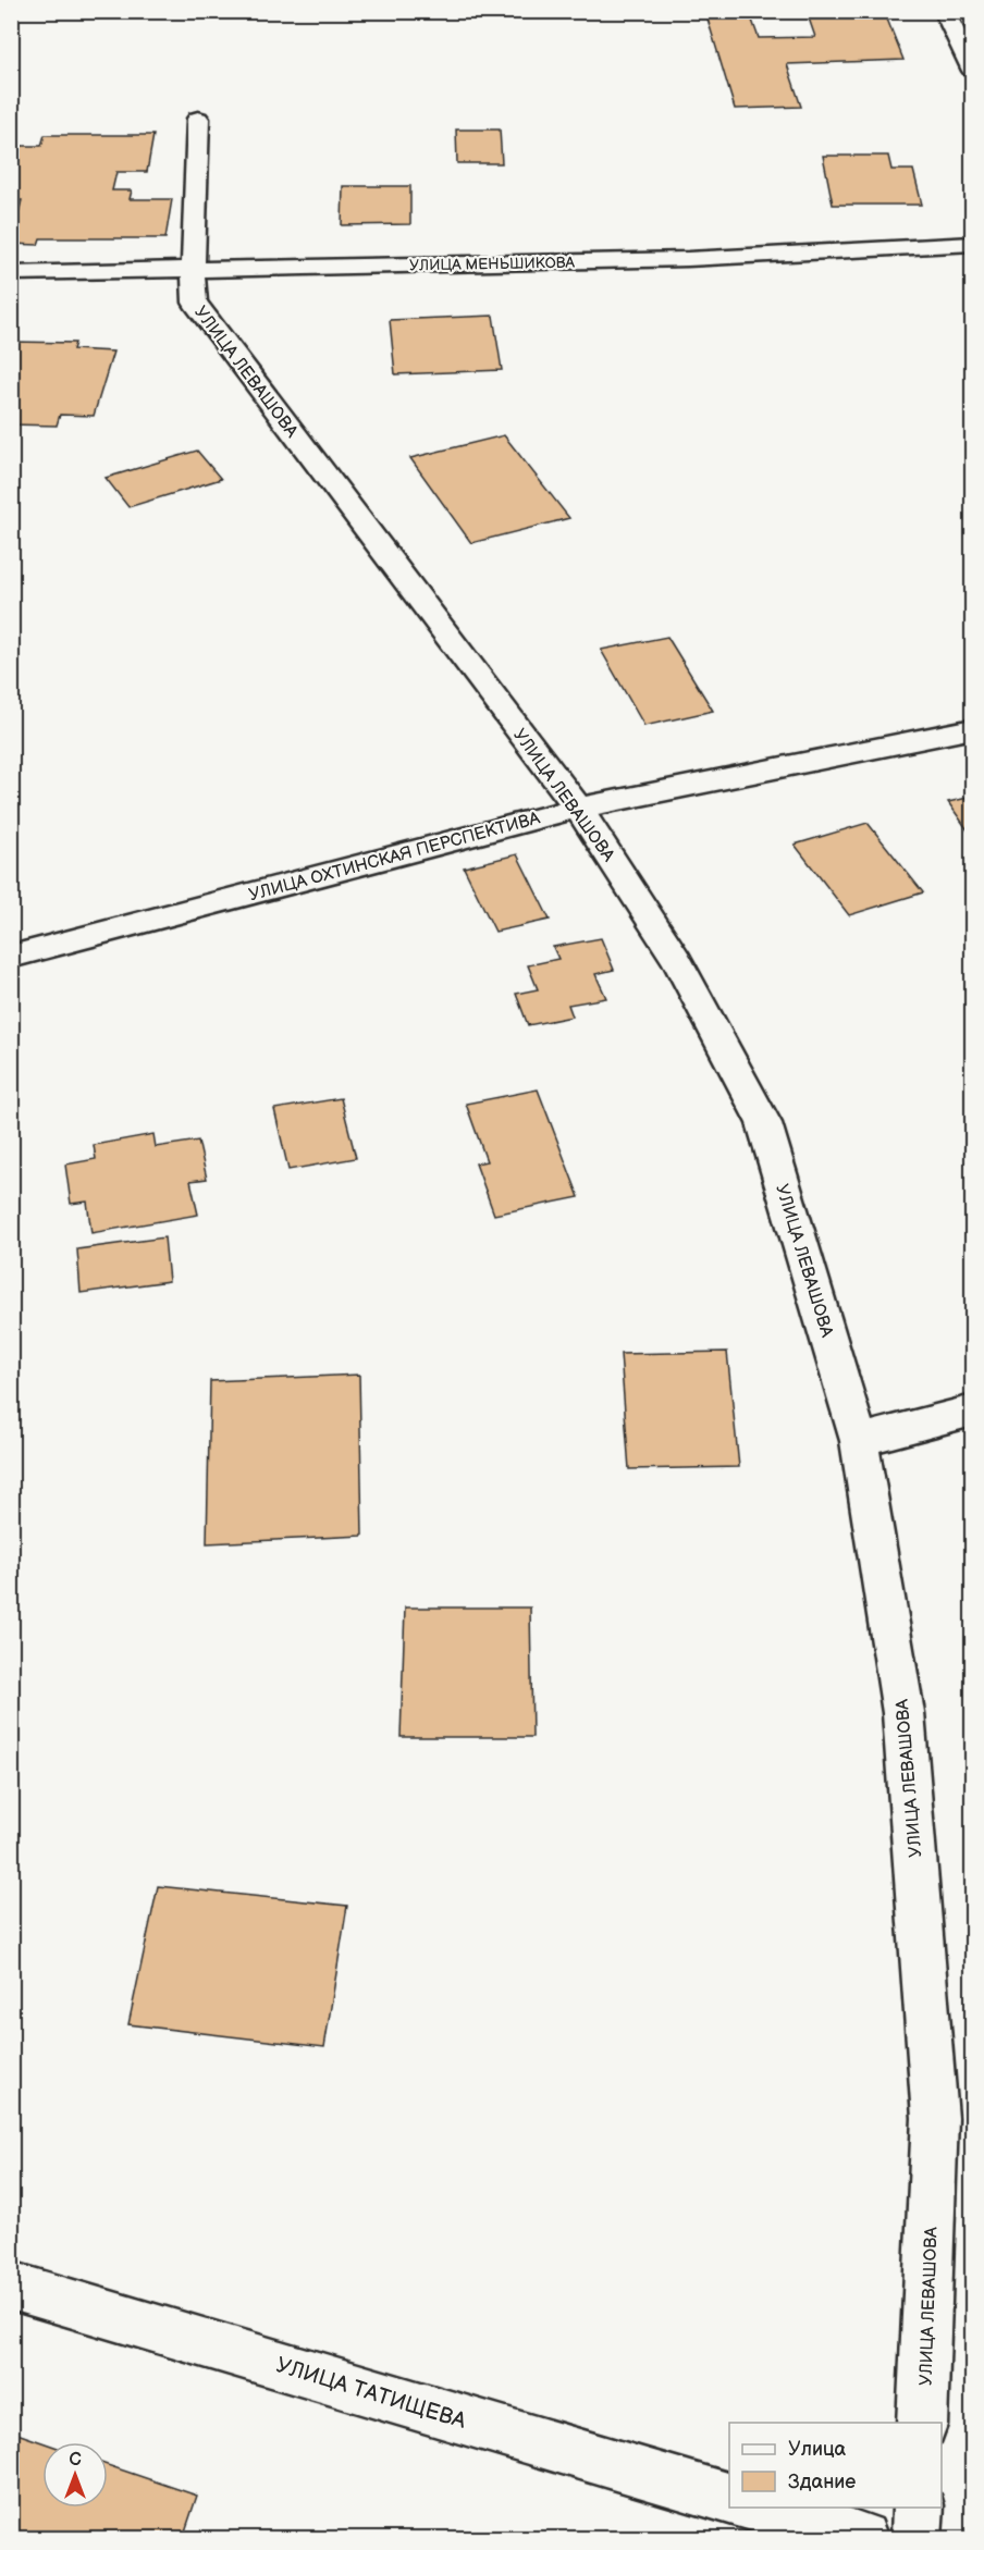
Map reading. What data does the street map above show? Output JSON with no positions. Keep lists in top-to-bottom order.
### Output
{
  "streets": {
    "street": [
      "УЛИЦА МЕНЬШИКОВА",
      "УЛИЦА ЛЕВАШОВА",
      "УЛИЦА ОХТИНСКАЯ ПЕРСПЕКТИВА",
      "УЛИЦА ТАТИЩЕВА"
    ]
  },
  "crossings": [
    ["УЛИЦА МЕНЬШИКОВА", "УЛИЦА ЛЕВАШОВА"],
    ["УЛИЦА ЛЕВАШОВА", "УЛИЦА ОХТИНСКАЯ ПЕРСПЕКТИВА"]
  ],
  "legend": ["Улица", "Здание"],
  "north": "top"
}
